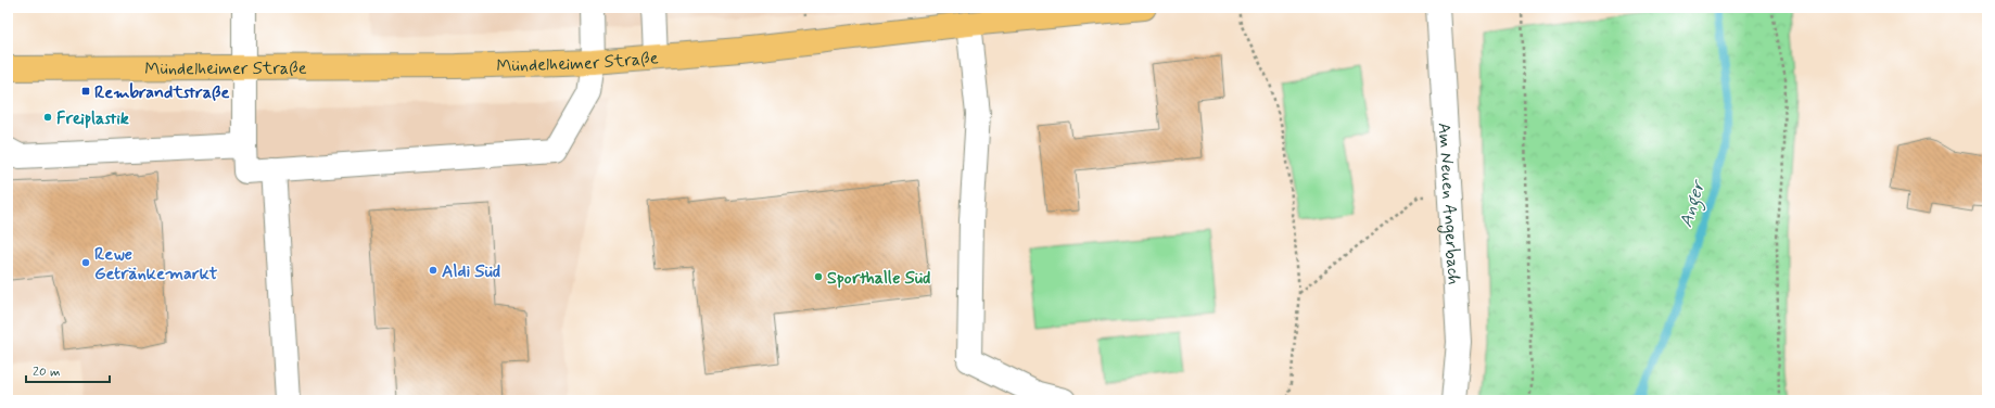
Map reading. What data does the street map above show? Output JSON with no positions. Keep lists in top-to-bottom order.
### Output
{
  "streets": {
    "main road": ["Mündelheimer Straße"],
    "street": ["Am Neuen Angerbach"]
  },
  "water": ["Anger"],
  "places": {
    "transit": ["Rembrandtstraße"],
    "other": [
      "Freiplastik",
      "Rewe Getränkemarkt",
      "Aldi Süd",
      "Sporthalle Süd"
    ]
  },
  "scale_bar": "20 m"
}
